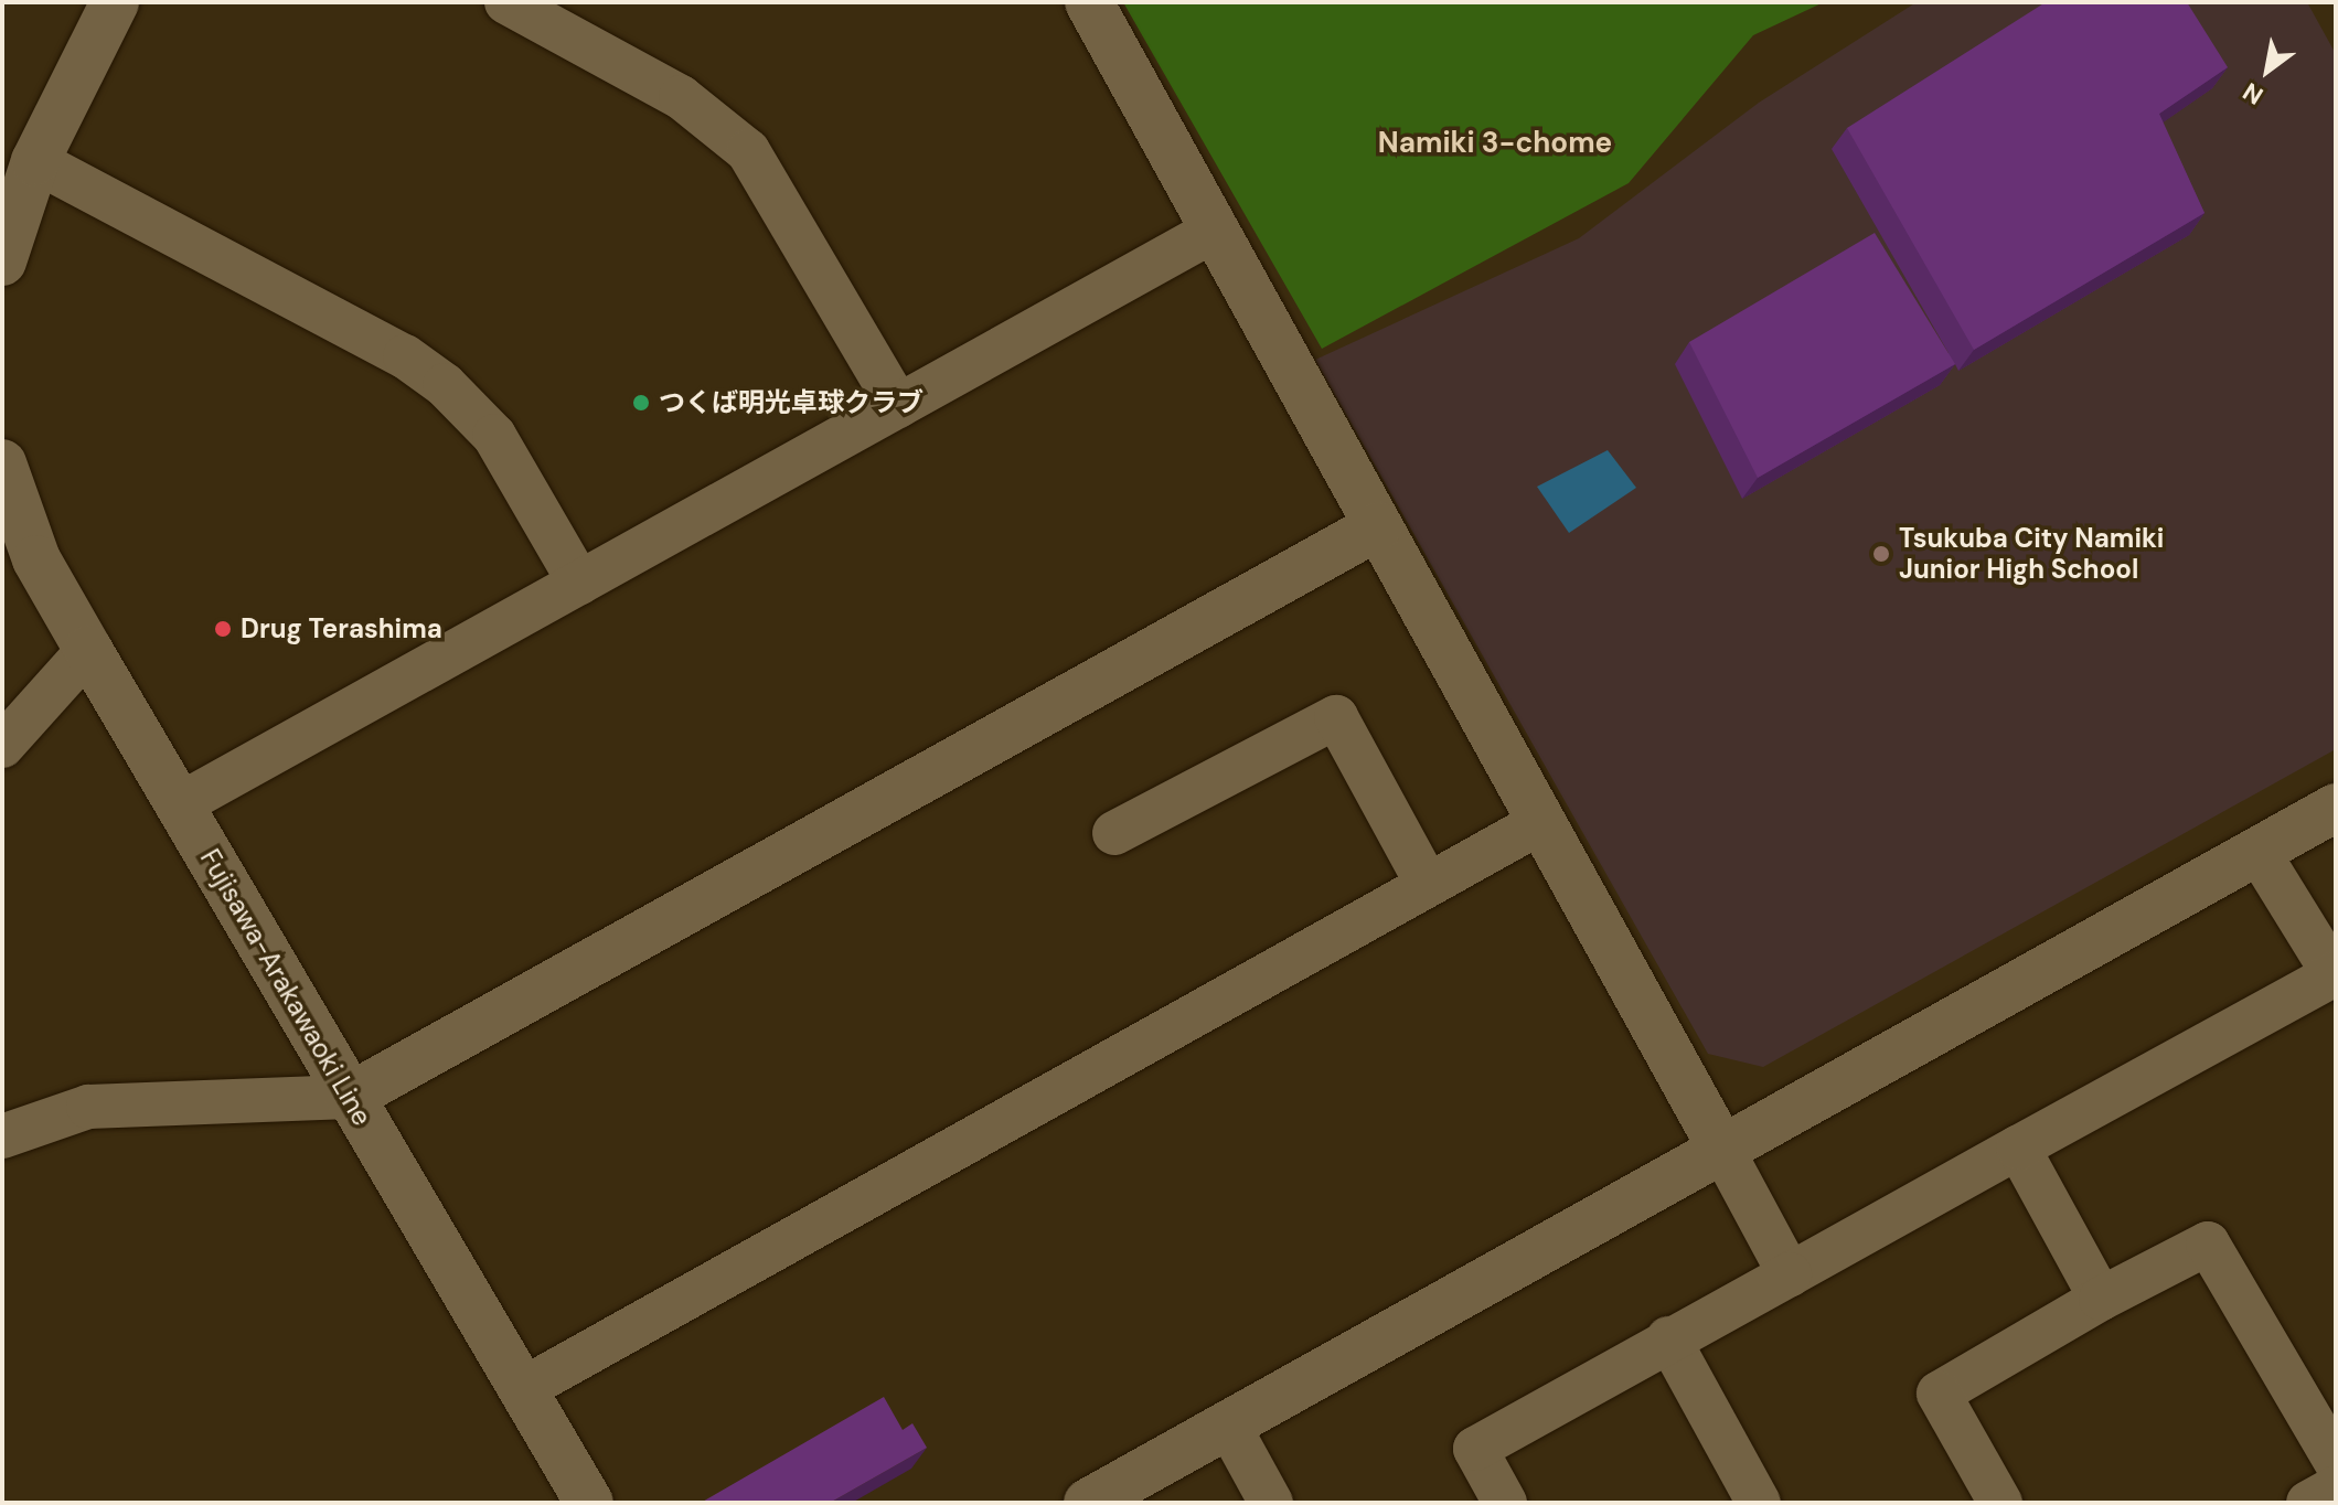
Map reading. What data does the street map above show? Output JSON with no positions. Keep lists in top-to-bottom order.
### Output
{
  "streets": {
    "street": ["Fujisawa-Arakawaoki Line"]
  },
  "districts": ["Namiki 3-chome"],
  "places": ["つくば明光卓球クラブ", "Tsukuba City Namiki Junior High School", "Drug Terashima"],
  "north": "bottom left"
}
